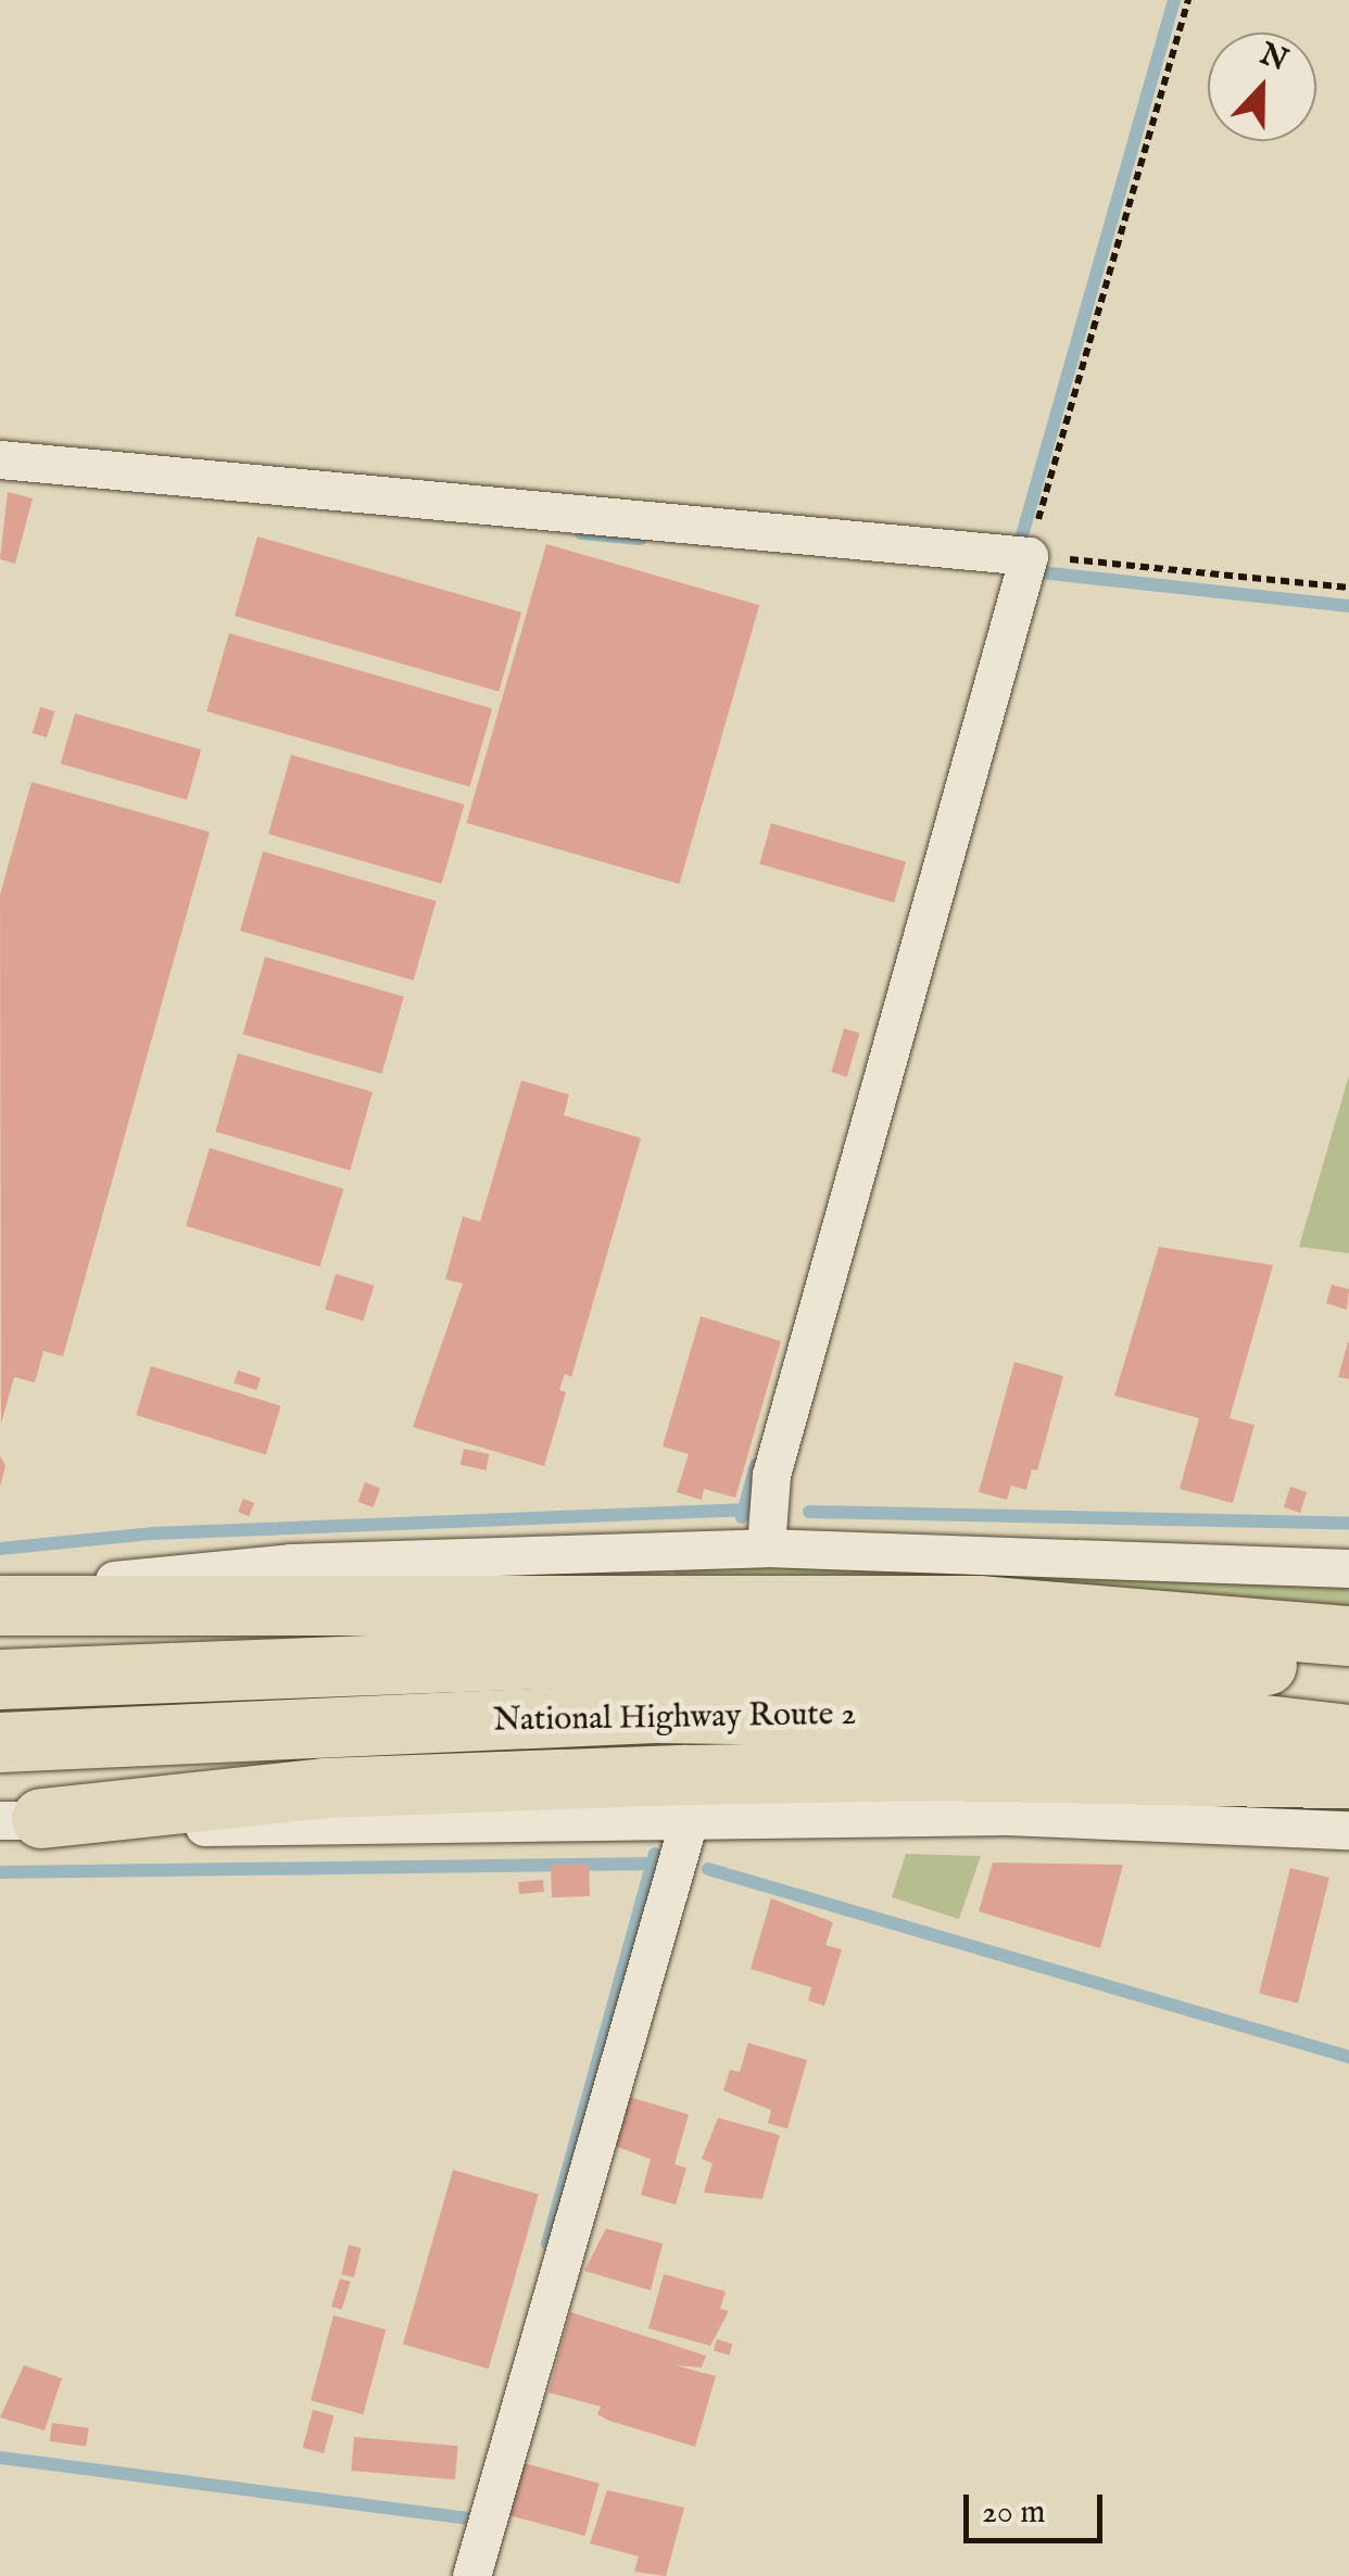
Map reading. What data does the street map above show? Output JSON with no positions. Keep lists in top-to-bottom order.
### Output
{
  "streets": {
    "highway": ["National Highway Route 2"]
  },
  "scale_bar": "20 m",
  "north": "top"
}
